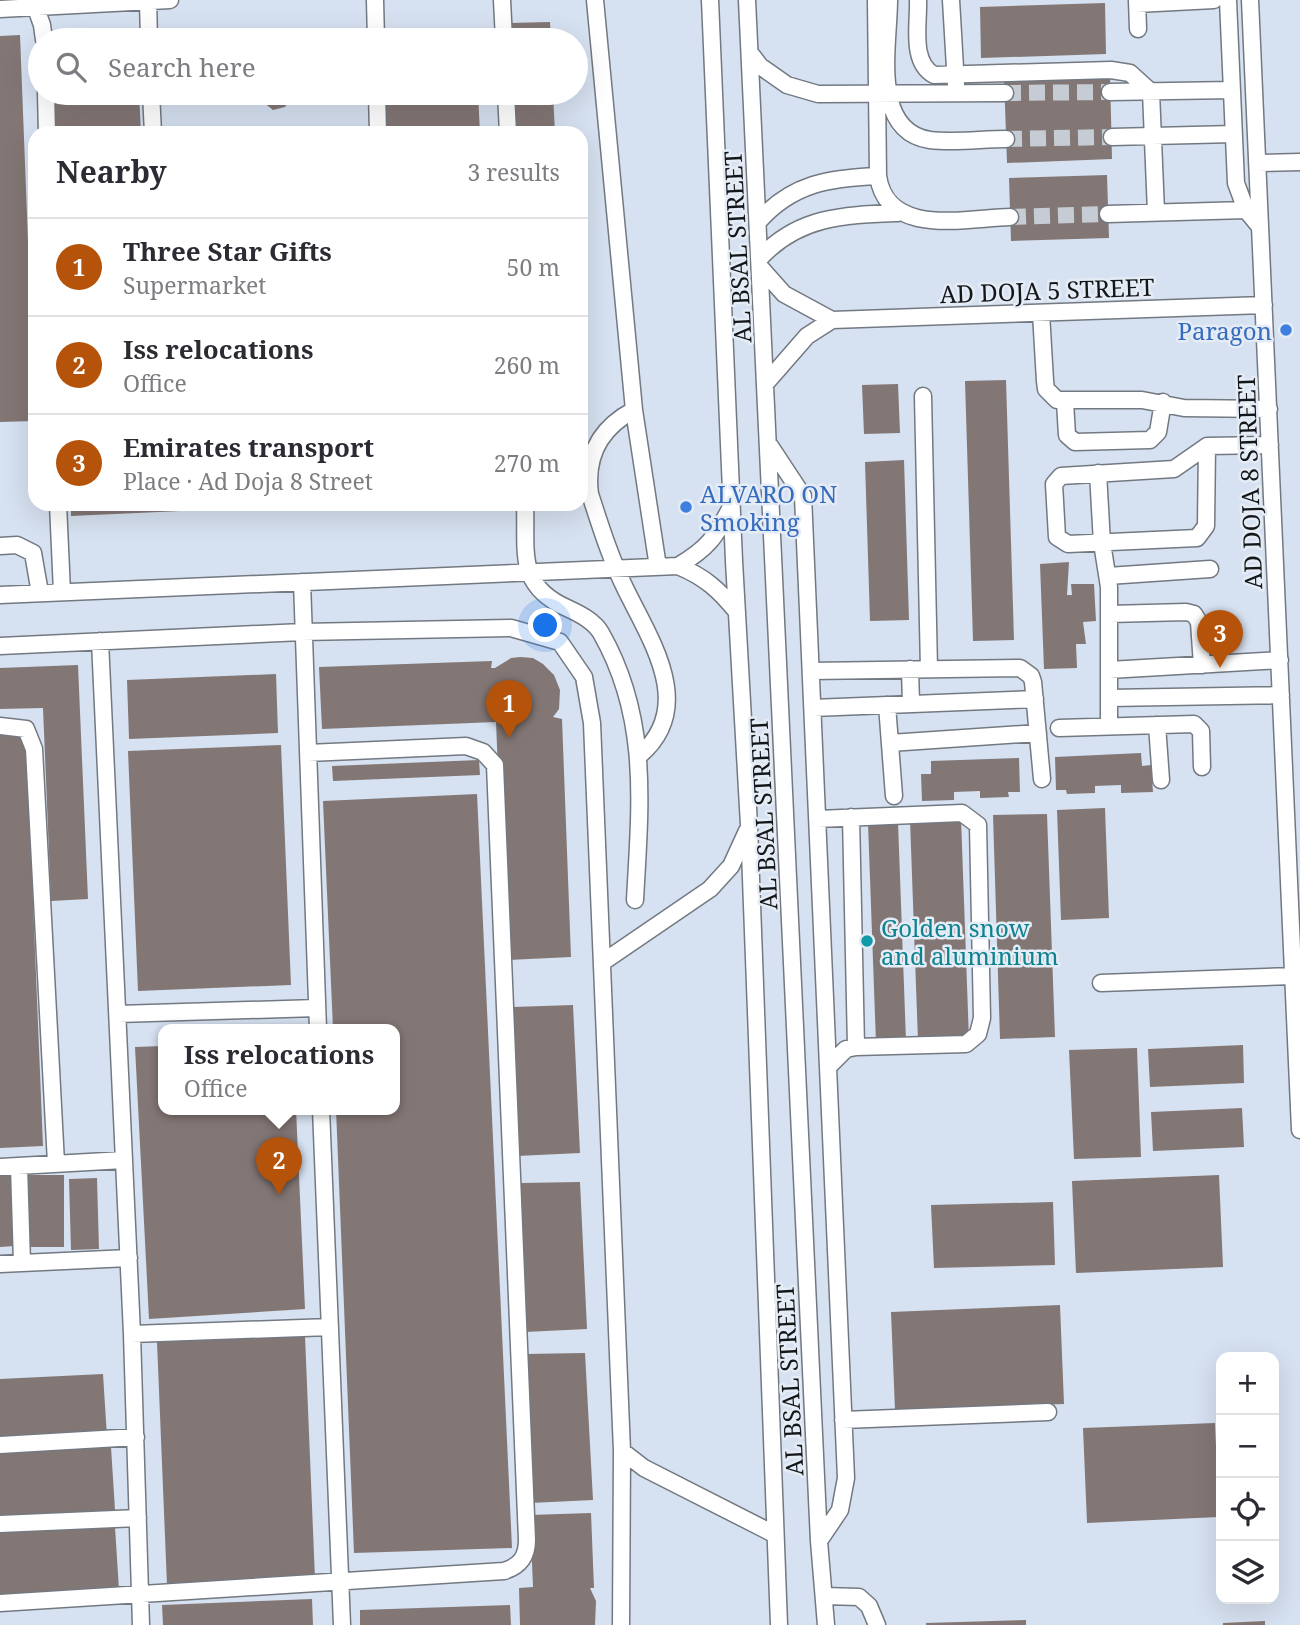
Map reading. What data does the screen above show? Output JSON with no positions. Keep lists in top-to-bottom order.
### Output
{
  "streets": {
    "street": ["AL BSAL STREET", "AD DOJA 5 STREET", "AD DOJA 8 STREET"]
  },
  "crossings": [
    ["AD DOJA 5 STREET", "AD DOJA 8 STREET"]
  ],
  "places": ["Paragon", "ALVARO ON Smoking", "Golden snow and aluminium"],
  "page": {
    "search": "Search here",
    "heading": ["Nearby", "3 results"],
    "list": [
      {
        "mark": "1",
        "name": "Three Star Gifts",
        "note": "Supermarket",
        "value": "50 m"
      },
      {
        "mark": "2",
        "name": "Iss relocations",
        "note": "Office",
        "value": "260 m"
      },
      {
        "mark": "3",
        "name": "Emirates transport",
        "note": "Place · Ad Doja 8 Street",
        "value": "270 m"
      }
    ],
    "pins": ["3", "1", "2"],
    "popup": ["Iss relocations", "Office"],
    "map_buttons": ["+", "−"]
  }
}
